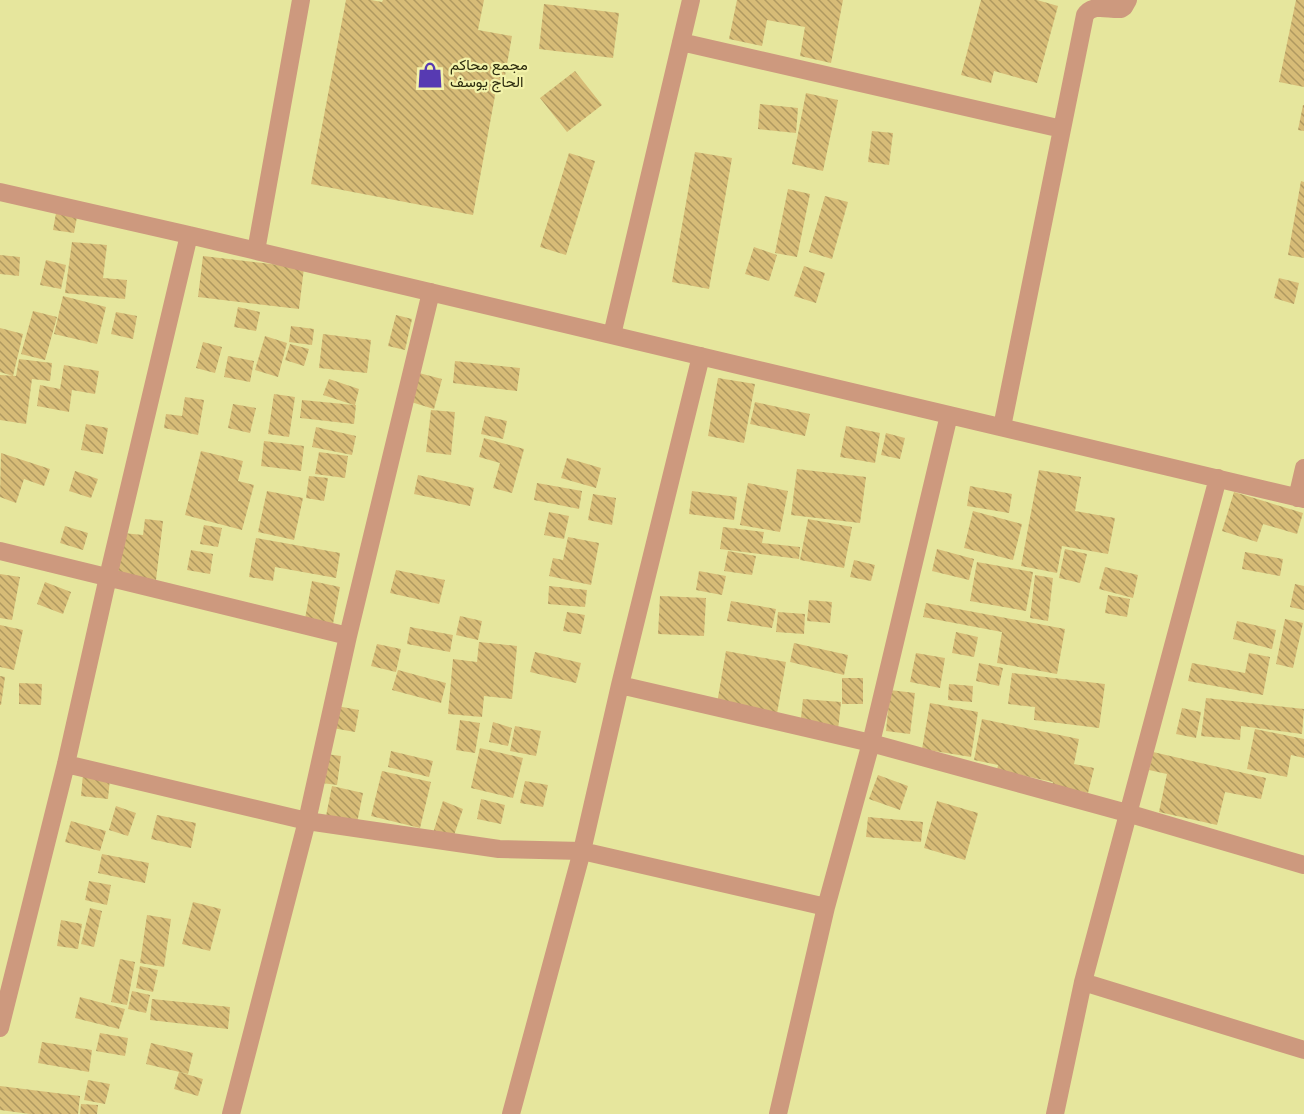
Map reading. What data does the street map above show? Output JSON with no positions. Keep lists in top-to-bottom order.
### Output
{
  "places": {
    "shop": ["مجمع محاكم الحاج يوسف"]
  }
}
